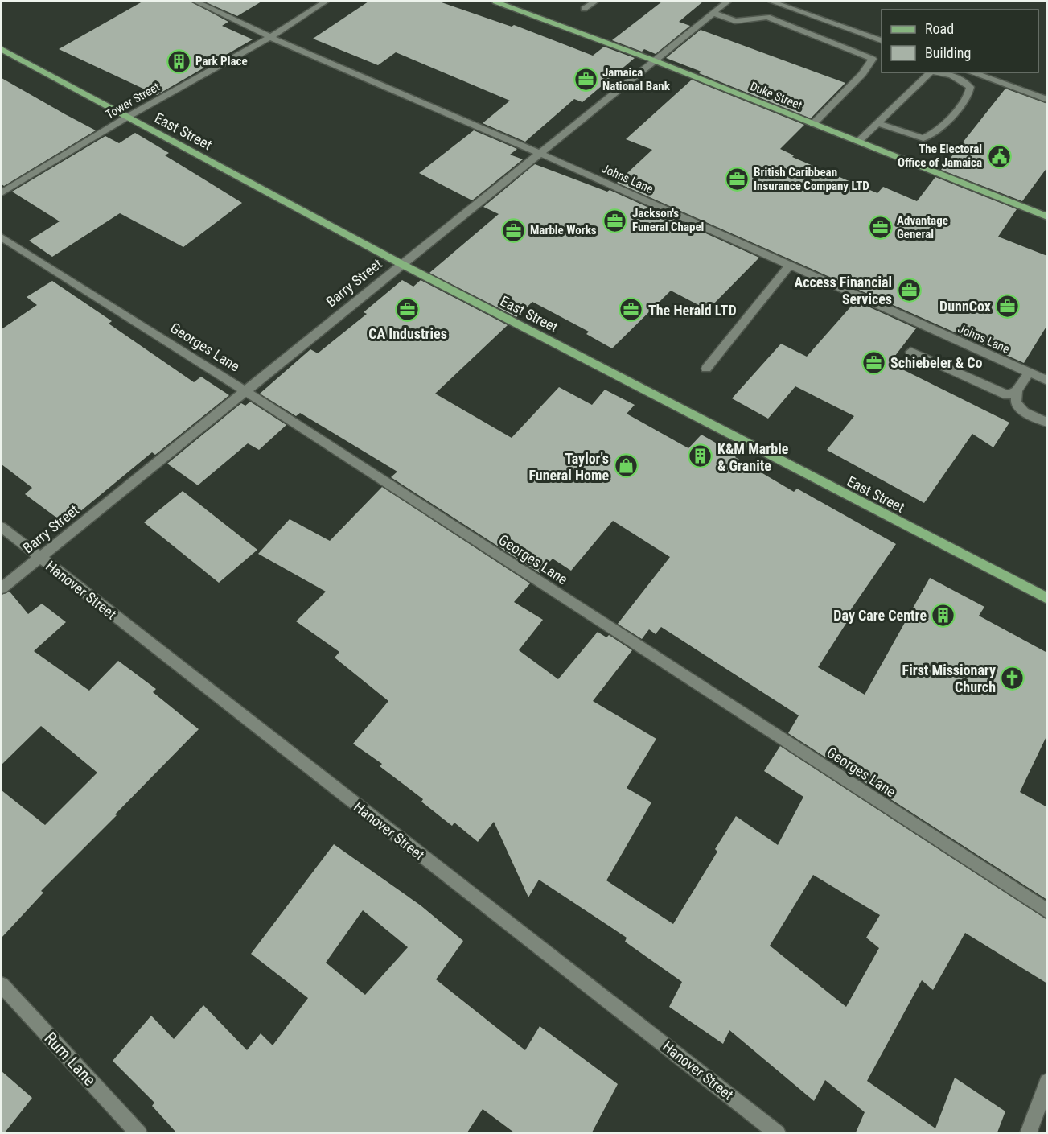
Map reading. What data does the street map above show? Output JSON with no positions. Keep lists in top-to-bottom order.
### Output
{
  "streets": {
    "main road": ["Duke Street", "East Street"],
    "street": [
      "Tower Street",
      "Johns Lane",
      "Barry Street",
      "Georges Lane",
      "Hanover Street",
      "Rum Lane"
    ]
  },
  "crossings": [
    ["Duke Street", "Barry Street"],
    ["Tower Street", "East Street"],
    ["Tower Street", "Johns Lane"],
    ["East Street", "Barry Street"],
    ["Johns Lane", "Barry Street"],
    ["Barry Street", "Georges Lane"],
    ["Barry Street", "Hanover Street"]
  ],
  "places": {
    "building": ["Park Place", "K&M Marble & Granite", "Day Care Centre"],
    "office": [
      "Jamaica National Bank",
      "British Caribbean Insurance Company LTD",
      "Jackson's Funeral Chapel",
      "Advantage General",
      "Marble Works",
      "Access Financial Services",
      "DunnCox",
      "CA Industries",
      "The Herald LTD",
      "Schiebeler & Co"
    ],
    "public building": ["The Electoral Office of Jamaica"],
    "shop": ["Taylor's Funeral Home"],
    "church": ["First Missionary Church"]
  },
  "legend": ["Road", "Building"]
}
